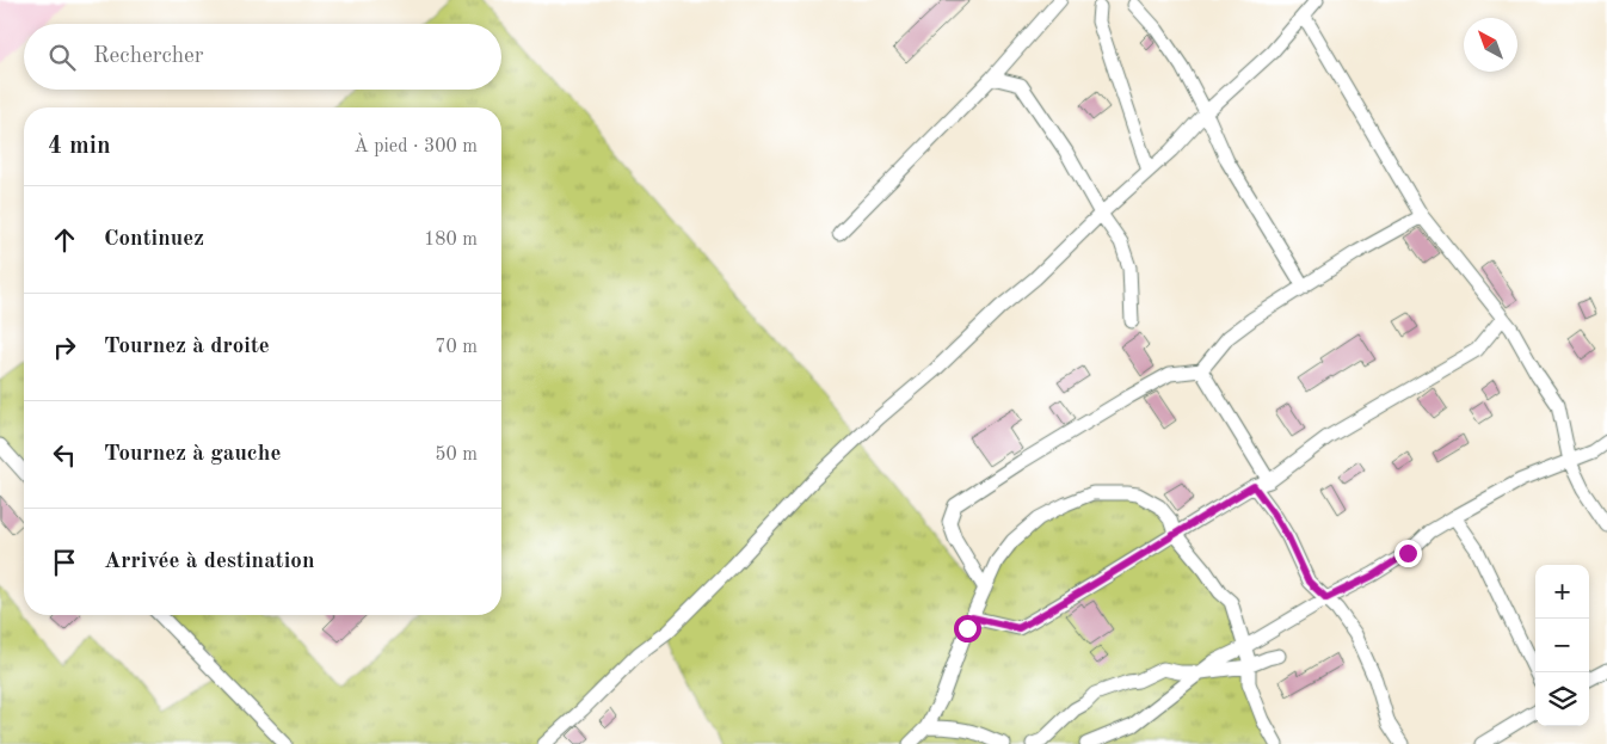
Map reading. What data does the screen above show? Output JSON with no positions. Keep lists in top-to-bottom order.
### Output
{
  "north": "top left",
  "page": {
    "search": "Rechercher",
    "heading": ["4 min", "À pied · 300 m"],
    "list": [
      ["Continuez", "180 m"],
      ["Tournez à droite", "70 m"],
      ["Tournez à gauche", "50 m"],
      "Arrivée à destination"
    ],
    "map_buttons": ["+", "−"]
  }
}
